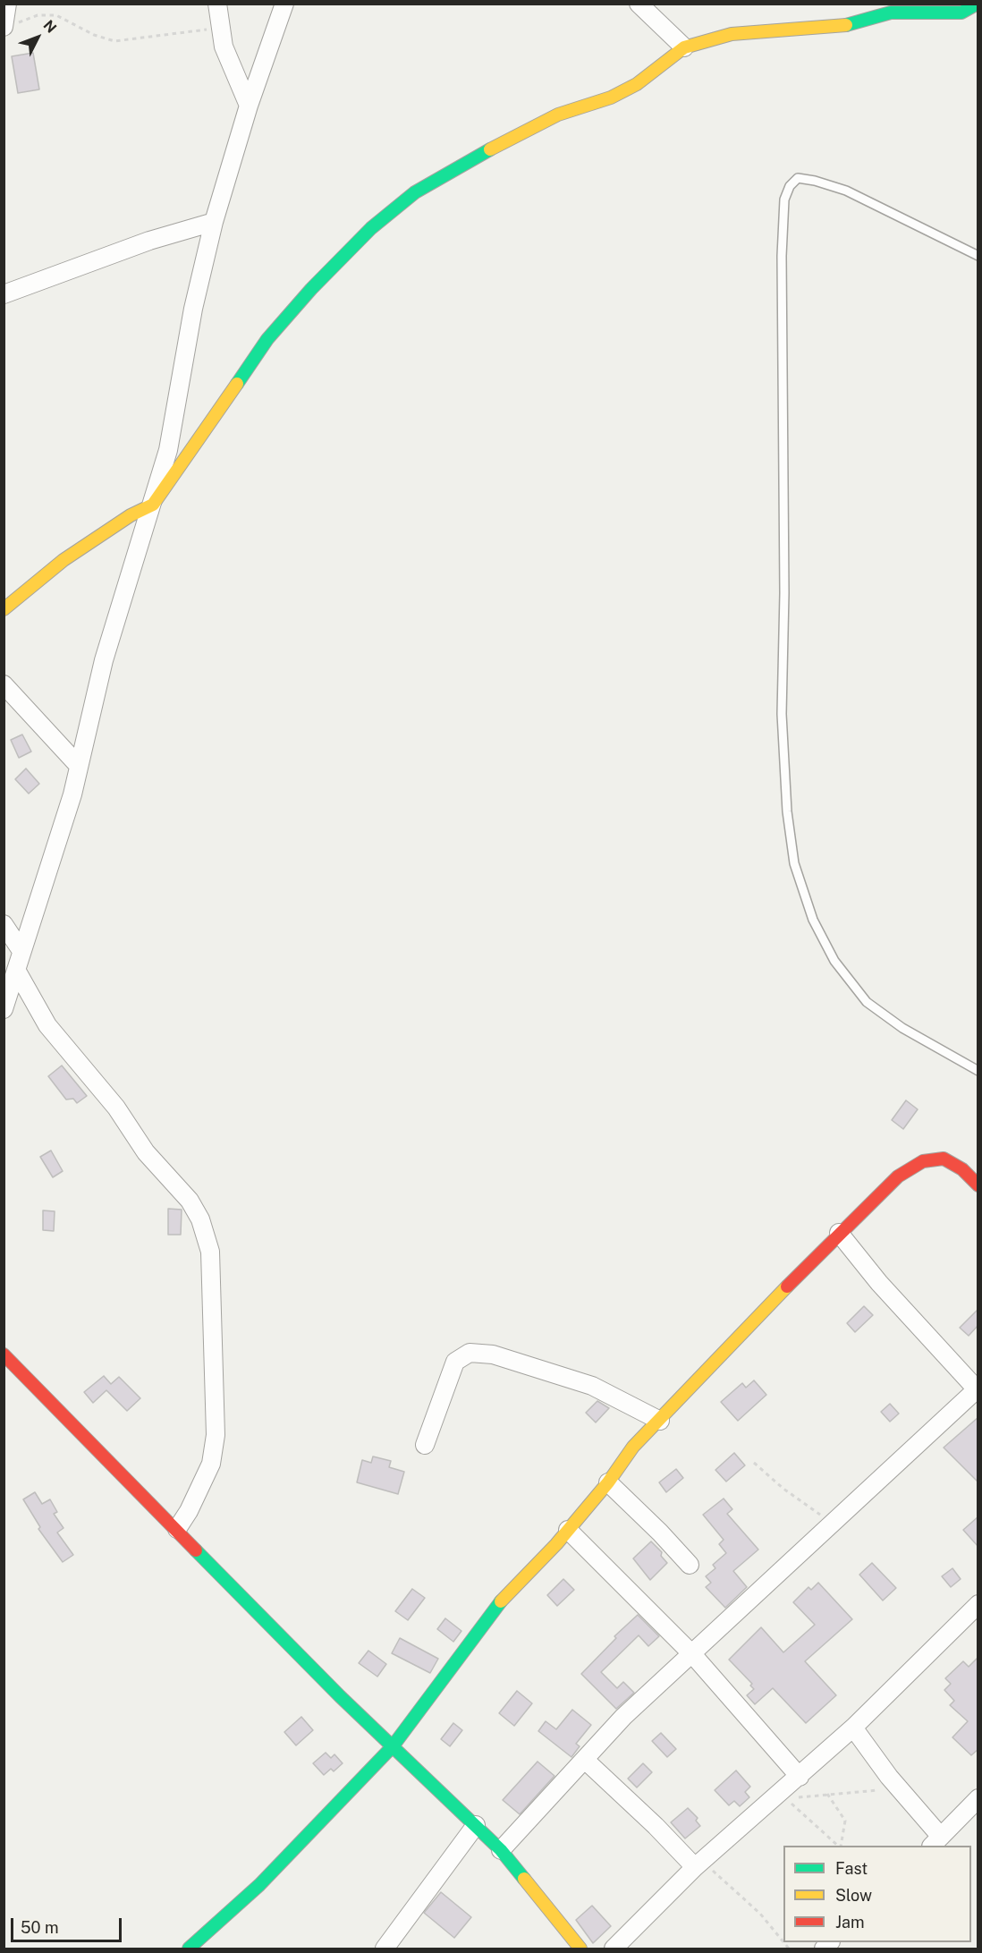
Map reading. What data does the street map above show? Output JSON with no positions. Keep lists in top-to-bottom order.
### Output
{
  "legend": ["Fast", "Slow", "Jam"],
  "scale_bar": "50 m",
  "north": "top right"
}
